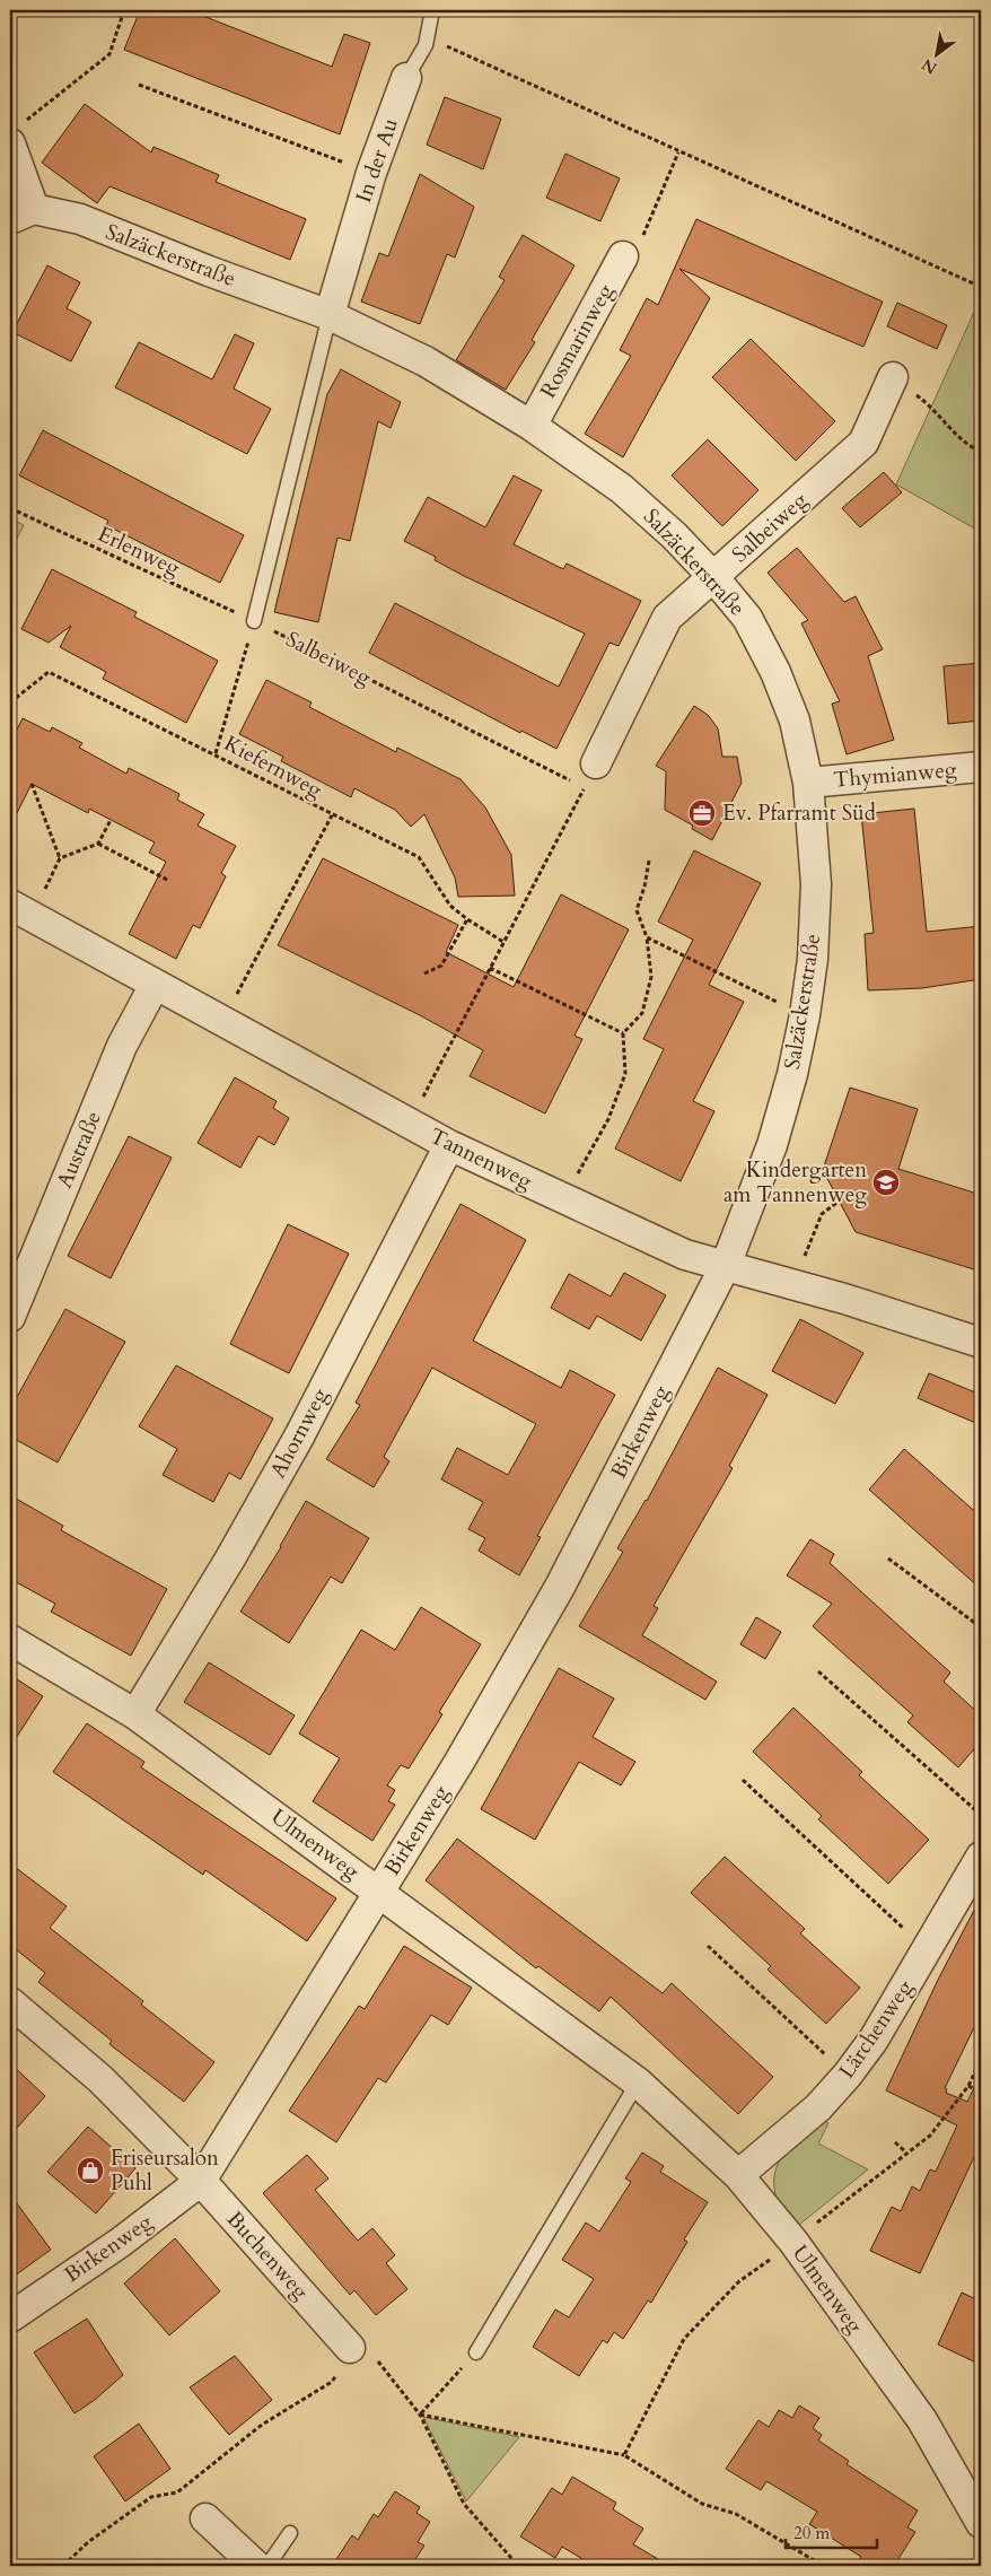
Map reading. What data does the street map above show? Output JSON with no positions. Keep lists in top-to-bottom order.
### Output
{
  "streets": {
    "street": [
      "In der Au",
      "Salzäckerstraße",
      "Rosmarinweg",
      "Salbeiweg",
      "Thymianweg",
      "Austraße",
      "Tannenweg",
      "Birkenweg",
      "Ahornweg",
      "Ulmenweg",
      "Lärchenweg",
      "Buchenweg"
    ],
    "path": ["Erlenweg", "Kiefernweg"]
  },
  "crossings": [
    ["In der Au", "Salzäckerstraße"],
    ["Salzäckerstraße", "Rosmarinweg"],
    ["Salzäckerstraße", "Salbeiweg"],
    ["Salzäckerstraße", "Thymianweg"],
    ["Salzäckerstraße", "Tannenweg"],
    ["Salzäckerstraße", "Birkenweg"],
    ["Salbeiweg", "Erlenweg"],
    ["Austraße", "Tannenweg"],
    ["Tannenweg", "Birkenweg"],
    ["Tannenweg", "Ahornweg"],
    ["Birkenweg", "Ulmenweg"],
    ["Birkenweg", "Buchenweg"],
    ["Ahornweg", "Ulmenweg"],
    ["Ulmenweg", "Lärchenweg"]
  ],
  "places": {
    "office": ["Ev. Pfarramt Süd"],
    "school or university": ["Kindergarten am Tannenweg"],
    "shop": ["Friseursalon Puhl"]
  },
  "scale_bar": "20 m",
  "north": "bottom left"
}
